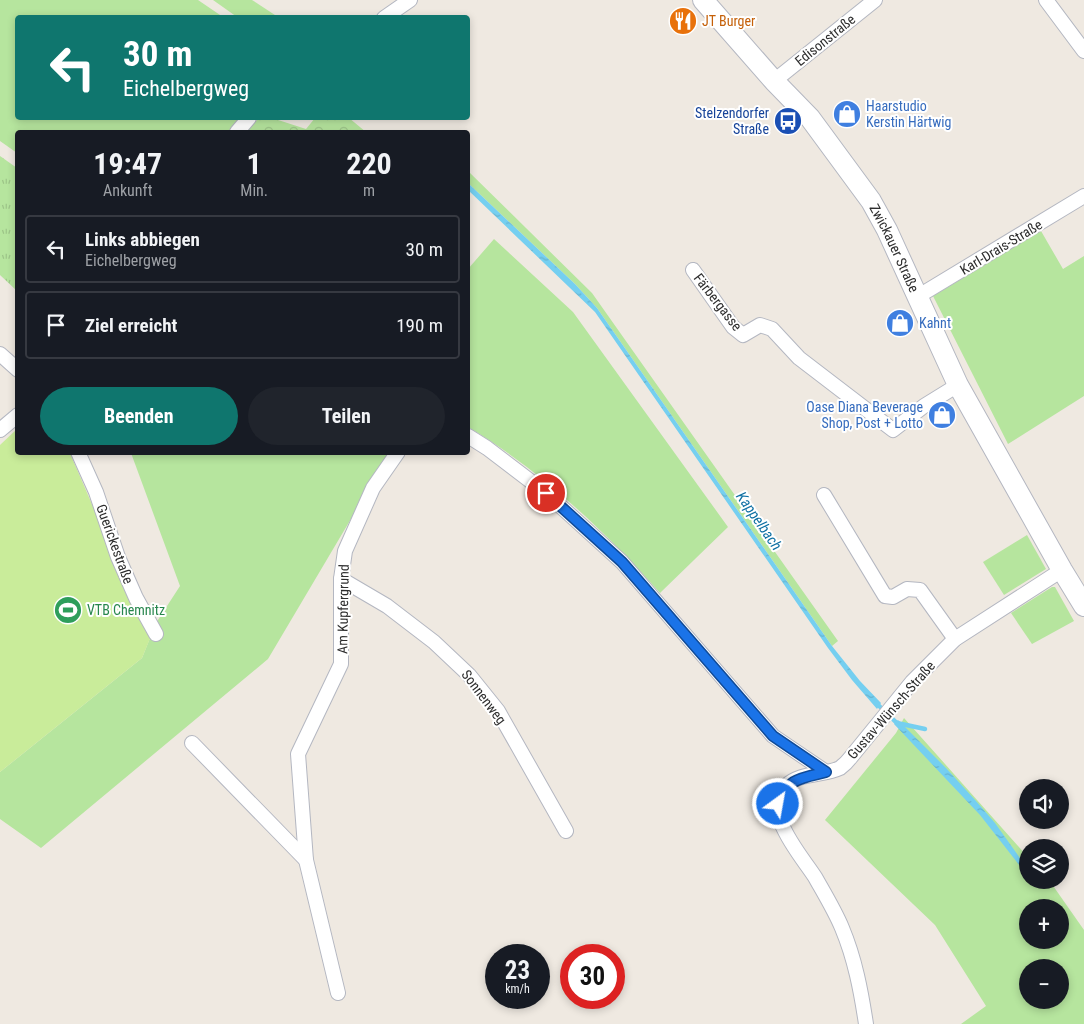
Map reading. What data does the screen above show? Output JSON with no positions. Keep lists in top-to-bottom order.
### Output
{
  "streets": {
    "main road": ["Zwickauer Straße"],
    "street": [
      "Edisonstraße",
      "Karl-Drais-Straße",
      "Färbergasse",
      "Guerickestraße",
      "Am Kupfergrund",
      "Sonnenweg",
      "Gustav-Wünsch-Straße"
    ]
  },
  "crossings": [
    ["Edisonstraße", "Zwickauer Straße"],
    ["Karl-Drais-Straße", "Zwickauer Straße"],
    ["Zwickauer Straße", "Färbergasse"],
    ["Zwickauer Straße", "Gustav-Wünsch-Straße"],
    ["Am Kupfergrund", "Sonnenweg"]
  ],
  "water": ["Kappelbach"],
  "places": {
    "restaurant": ["JT Burger"],
    "shop": ["Haarstudio Kerstin Härtwig", "Kahnt", "Oase Diana Beverage Shop, Post + Lotto"],
    "bus stop": ["Stelzendorfer Straße"],
    "sports": ["VTB Chemnitz"]
  },
  "page": {
    "turn": ["30 m", "Eichelbergweg"],
    "eta": [
      "19:47",
      "Ankunft",
      "1",
      "Min.",
      "220",
      "m"
    ],
    "list": [
      {
        "name": "Links abbiegen",
        "note": "Eichelbergweg",
        "value": "30 m"
      },
      {
        "name": "Ziel erreicht",
        "value": "190 m"
      }
    ],
    "buttons": ["Beenden", "Teilen"],
    "map_buttons": ["+", "−"],
    "speed": "23 km/h",
    "limit": "30"
  }
}
